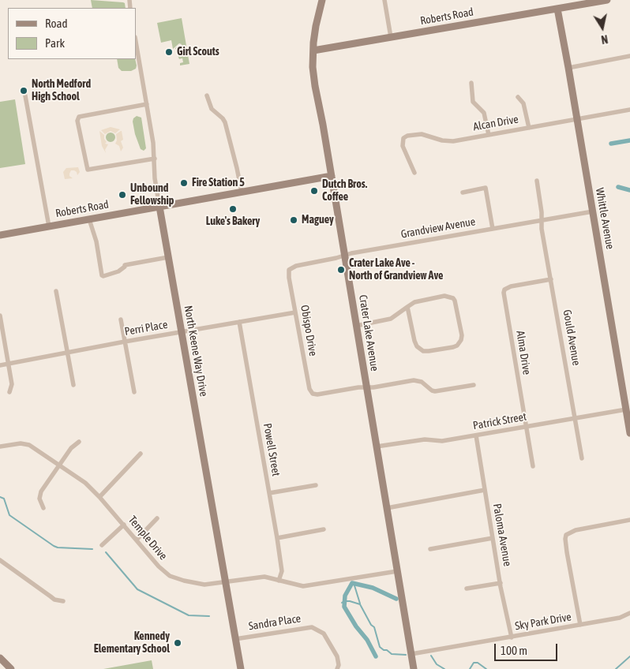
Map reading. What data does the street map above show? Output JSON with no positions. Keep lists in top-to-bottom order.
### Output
{
  "streets": {
    "street": [
      "Roberts Road",
      "Alcan Drive",
      "Whittle Avenue",
      "Grandview Avenue",
      "Perri Place",
      "Obispo Drive",
      "Crater Lake Avenue",
      "Gould Avenue",
      "North Keene Way Drive",
      "Alma Drive",
      "Patrick Street",
      "Powell Street",
      "Paloma Avenue",
      "Temple Drive",
      "Sky Park Drive",
      "Sandra Place"
    ]
  },
  "crossings": [
    ["Roberts Road", "Whittle Avenue"],
    ["Roberts Road", "Crater Lake Avenue"],
    ["Roberts Road", "North Keene Way Drive"],
    ["Alcan Drive", "Whittle Avenue"],
    ["Whittle Avenue", "Grandview Avenue"],
    ["Whittle Avenue", "Patrick Street"],
    ["Grandview Avenue", "Obispo Drive"],
    ["Grandview Avenue", "Crater Lake Avenue"],
    ["Grandview Avenue", "Gould Avenue"],
    ["Perri Place", "Obispo Drive"],
    ["Perri Place", "North Keene Way Drive"],
    ["Perri Place", "Powell Street"],
    ["Obispo Drive", "Crater Lake Avenue"],
    ["Crater Lake Avenue", "Patrick Street"],
    ["Crater Lake Avenue", "Temple Drive"],
    ["Crater Lake Avenue", "Sky Park Drive"],
    ["Gould Avenue", "Alma Drive"],
    ["Gould Avenue", "Patrick Street"],
    ["North Keene Way Drive", "Temple Drive"],
    ["North Keene Way Drive", "Sandra Place"],
    ["Alma Drive", "Patrick Street"],
    ["Patrick Street", "Paloma Avenue"],
    ["Powell Street", "Temple Drive"],
    ["Paloma Avenue", "Sky Park Drive"]
  ],
  "places": [
    "Girl Scouts",
    "North Medford High School",
    "Fire Station 5",
    "Dutch Bros. Coffee",
    "Unbound Fellowship",
    "Luke's Bakery",
    "Maguey",
    "Crater Lake Ave - North of Grandview Ave",
    "Kennedy Elementary School"
  ],
  "legend": ["Road", "Park"],
  "scale_bar": "100 m",
  "north": "bottom"
}
